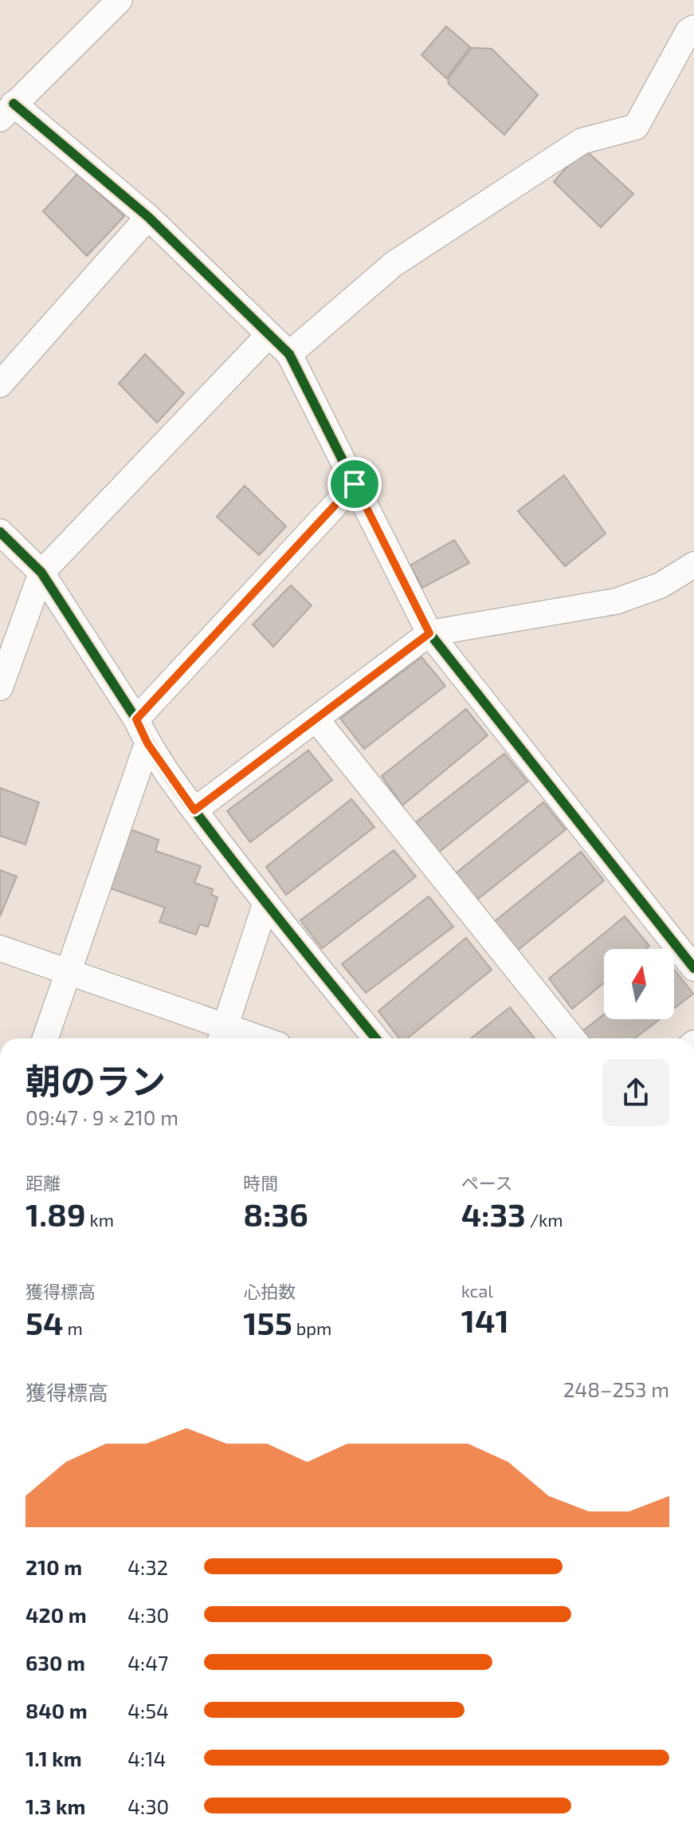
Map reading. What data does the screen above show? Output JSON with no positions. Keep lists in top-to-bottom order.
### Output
{
  "north": "top",
  "page": {
    "heading": ["朝のラン", "09:47 · 9 × 210 m"],
    "stats": [
      ["距離", "1.89 km"],
      ["時間", "8:36"],
      ["ペース", "4:33 /km"],
      ["獲得標高", "54 m"],
      ["心拍数", "155 bpm"],
      ["kcal", "141"]
    ],
    "chart": ["獲得標高", "248–253 m"],
    "list": [
      {
        "name": "210 m",
        "note": "4:32"
      },
      {
        "name": "420 m",
        "note": "4:30"
      },
      {
        "name": "630 m",
        "note": "4:47"
      },
      {
        "name": "840 m",
        "note": "4:54"
      },
      {
        "name": "1.1 km",
        "note": "4:14"
      },
      {
        "name": "1.3 km",
        "note": "4:30"
      }
    ]
  }
}
